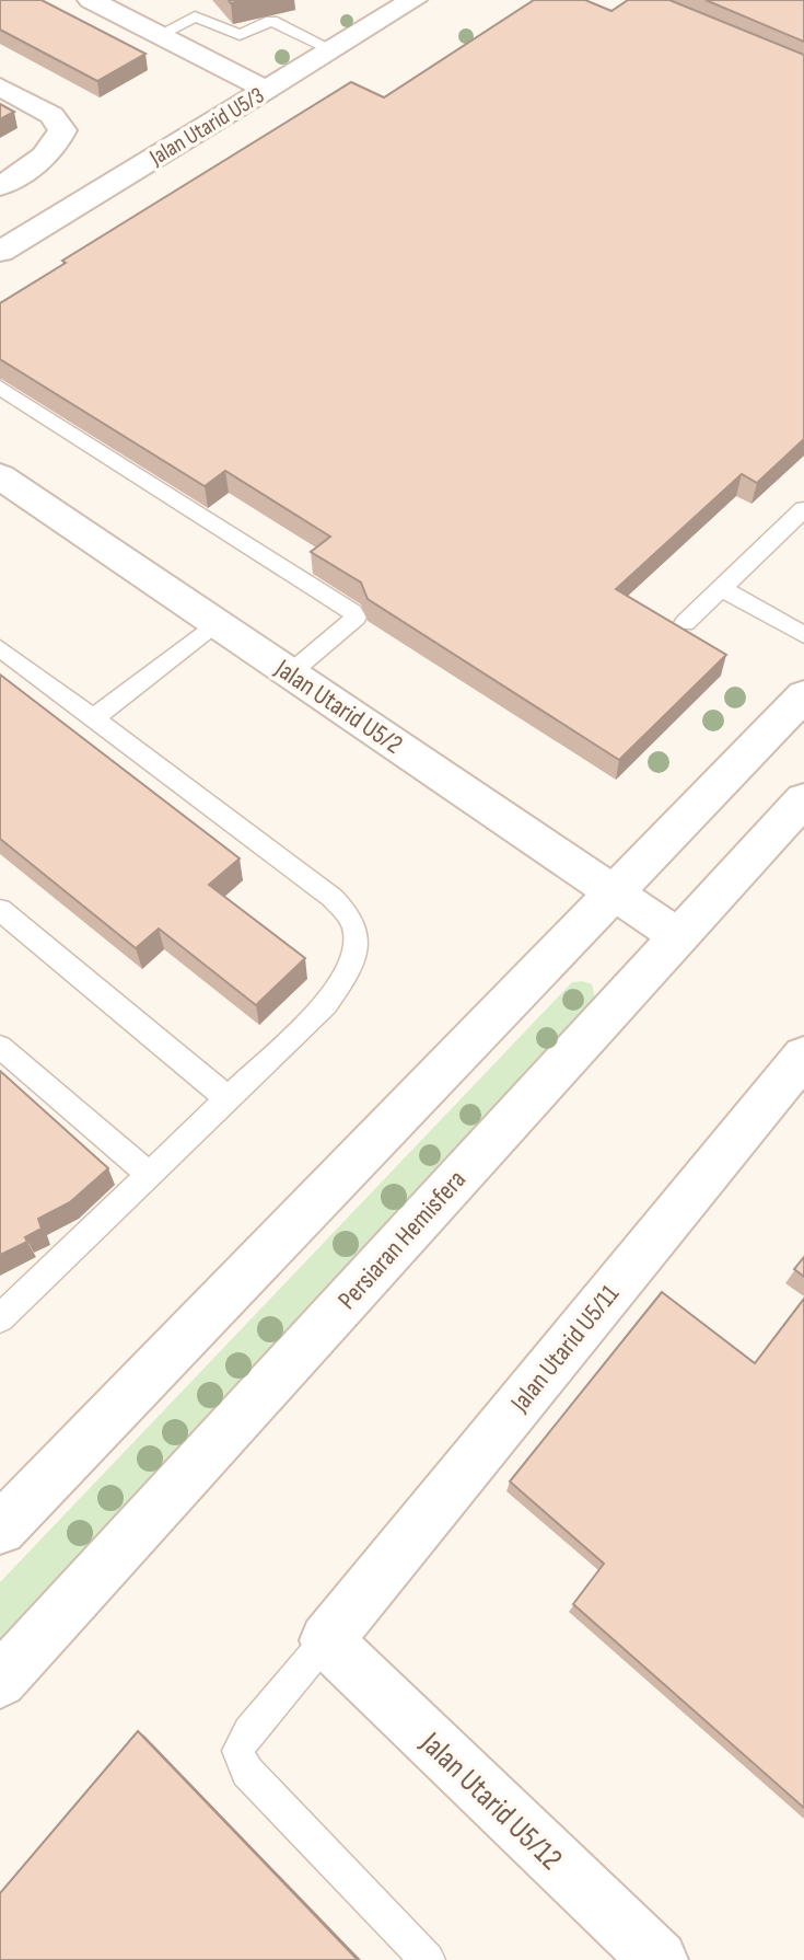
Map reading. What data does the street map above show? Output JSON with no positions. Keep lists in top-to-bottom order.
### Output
{
  "streets": {
    "street": [
      "Jalan Utarid U5/3",
      "Jalan Utarid U5/2",
      "Persiaran Hemisfera",
      "Jalan Utarid U5/11",
      "Jalan Utarid U5/12"
    ]
  },
  "crossings": [
    ["Jalan Utarid U5/2", "Persiaran Hemisfera"],
    ["Jalan Utarid U5/11", "Jalan Utarid U5/12"]
  ]
}
